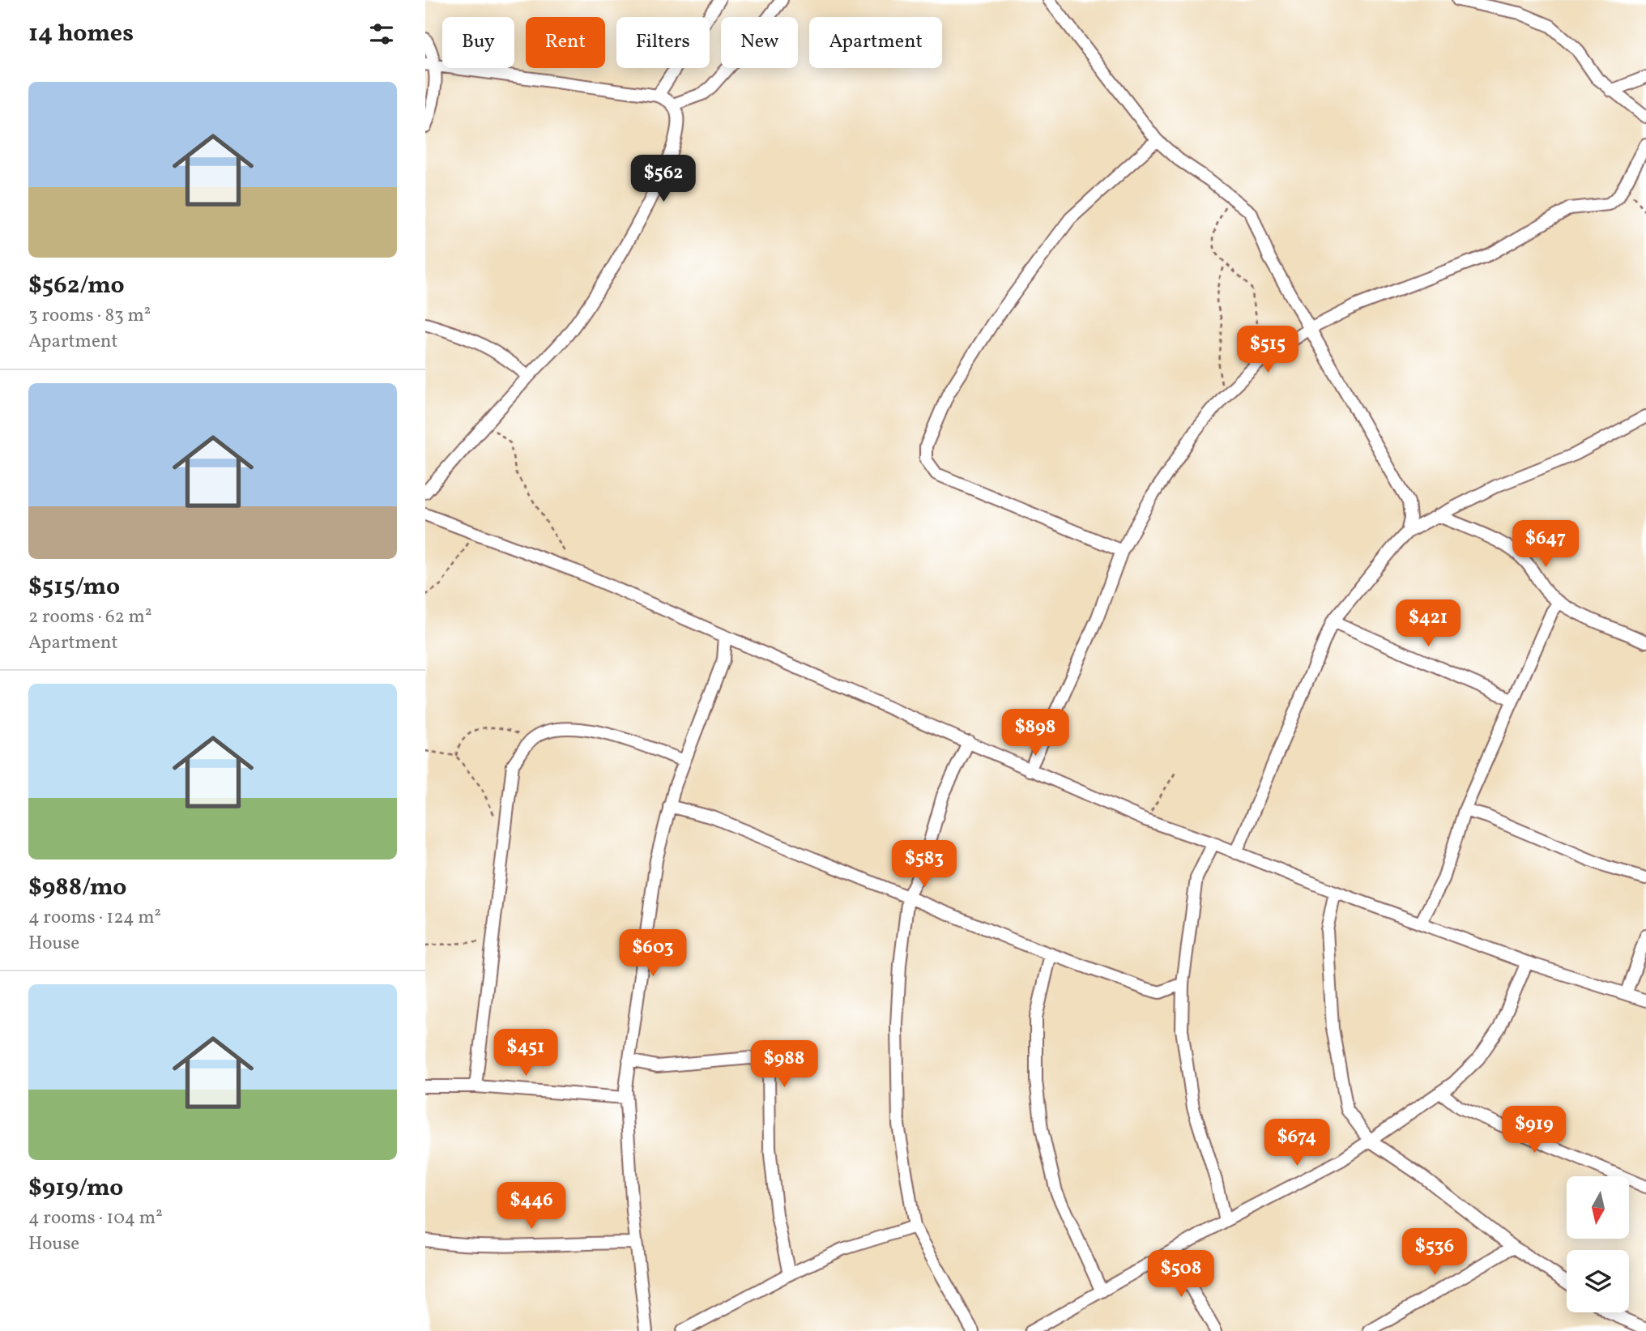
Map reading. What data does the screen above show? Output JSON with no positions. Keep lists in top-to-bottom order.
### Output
{
  "north": "bottom",
  "page": {
    "heading": "14 homes",
    "chip": [
      "Buy",
      "Rent",
      "Filters",
      "New",
      "Apartment"
    ],
    "list": [
      {
        "name": "$562/mo",
        "note": "3 rooms · 83 m² · Apartment"
      },
      {
        "name": "$515/mo",
        "note": "2 rooms · 62 m² · Apartment"
      },
      {
        "name": "$988/mo",
        "note": "4 rooms · 124 m² · House"
      },
      {
        "name": "$919/mo",
        "note": "4 rooms · 104 m² · House"
      }
    ],
    "price": [
      "$562",
      "$515",
      "$647",
      "$421",
      "$898",
      "$583",
      "$603",
      "$451",
      "$988",
      "$919",
      "$674",
      "$446",
      "$536",
      "$508"
    ]
  }
}
